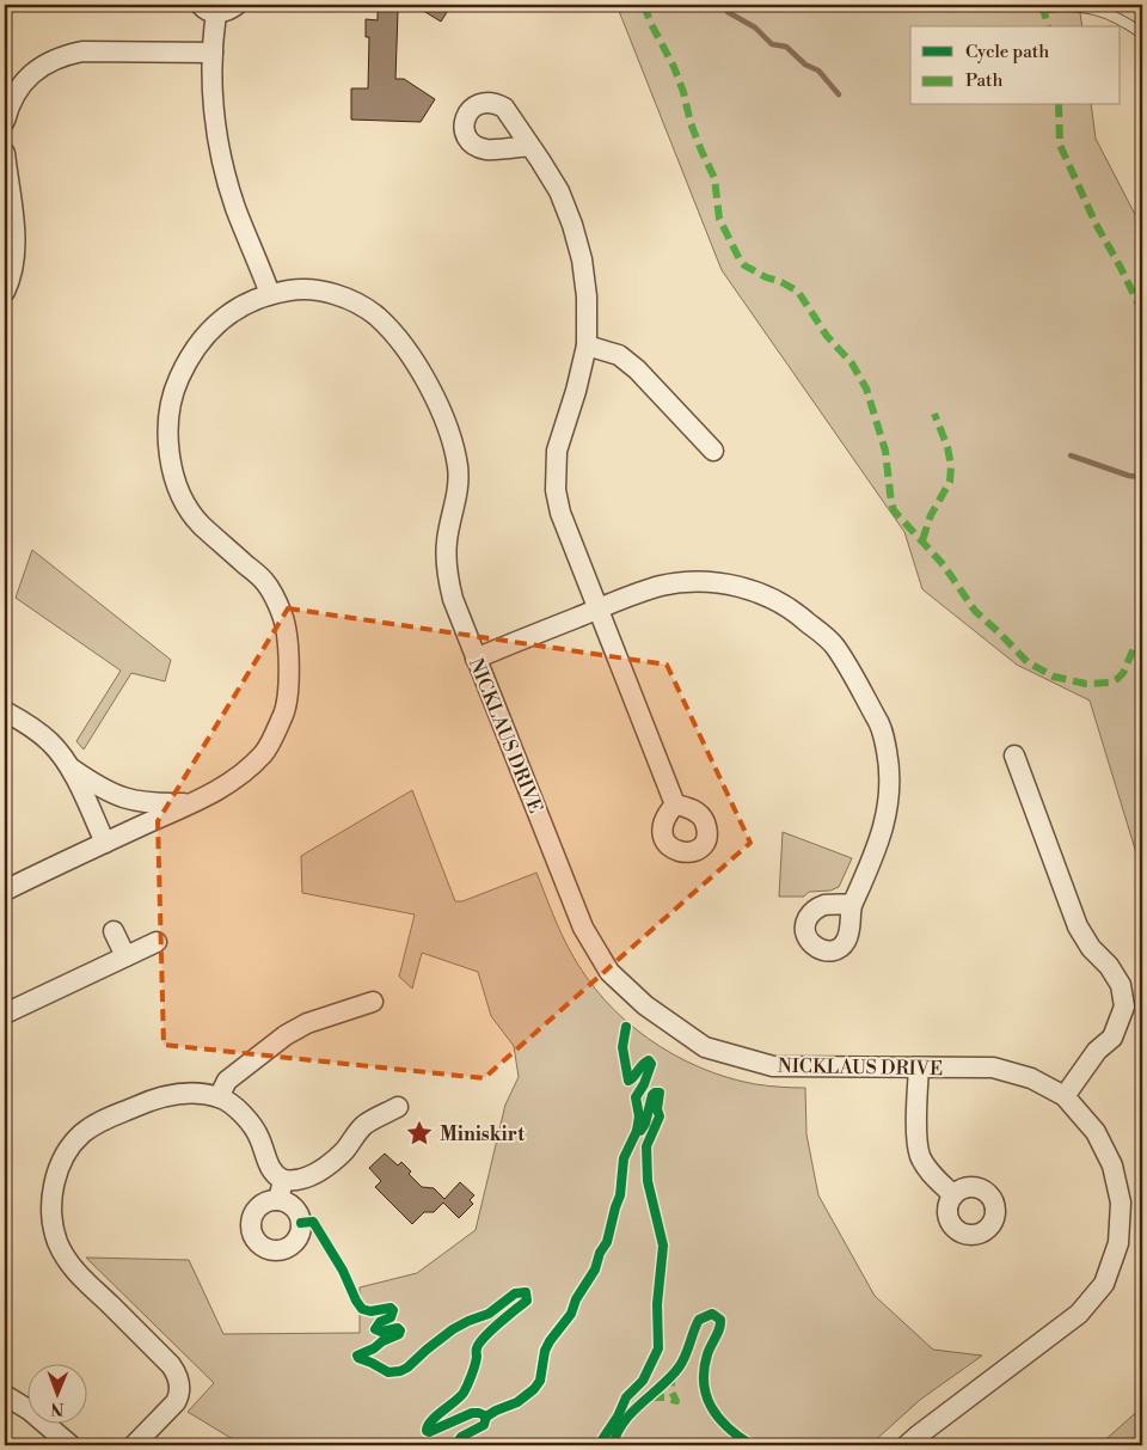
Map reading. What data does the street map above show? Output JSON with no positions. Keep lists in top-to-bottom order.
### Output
{
  "streets": {
    "street": ["NICKLAUS DRIVE"]
  },
  "places": {
    "place": ["Miniskirt"]
  },
  "legend": ["Cycle path", "Path"],
  "north": "bottom"
}
